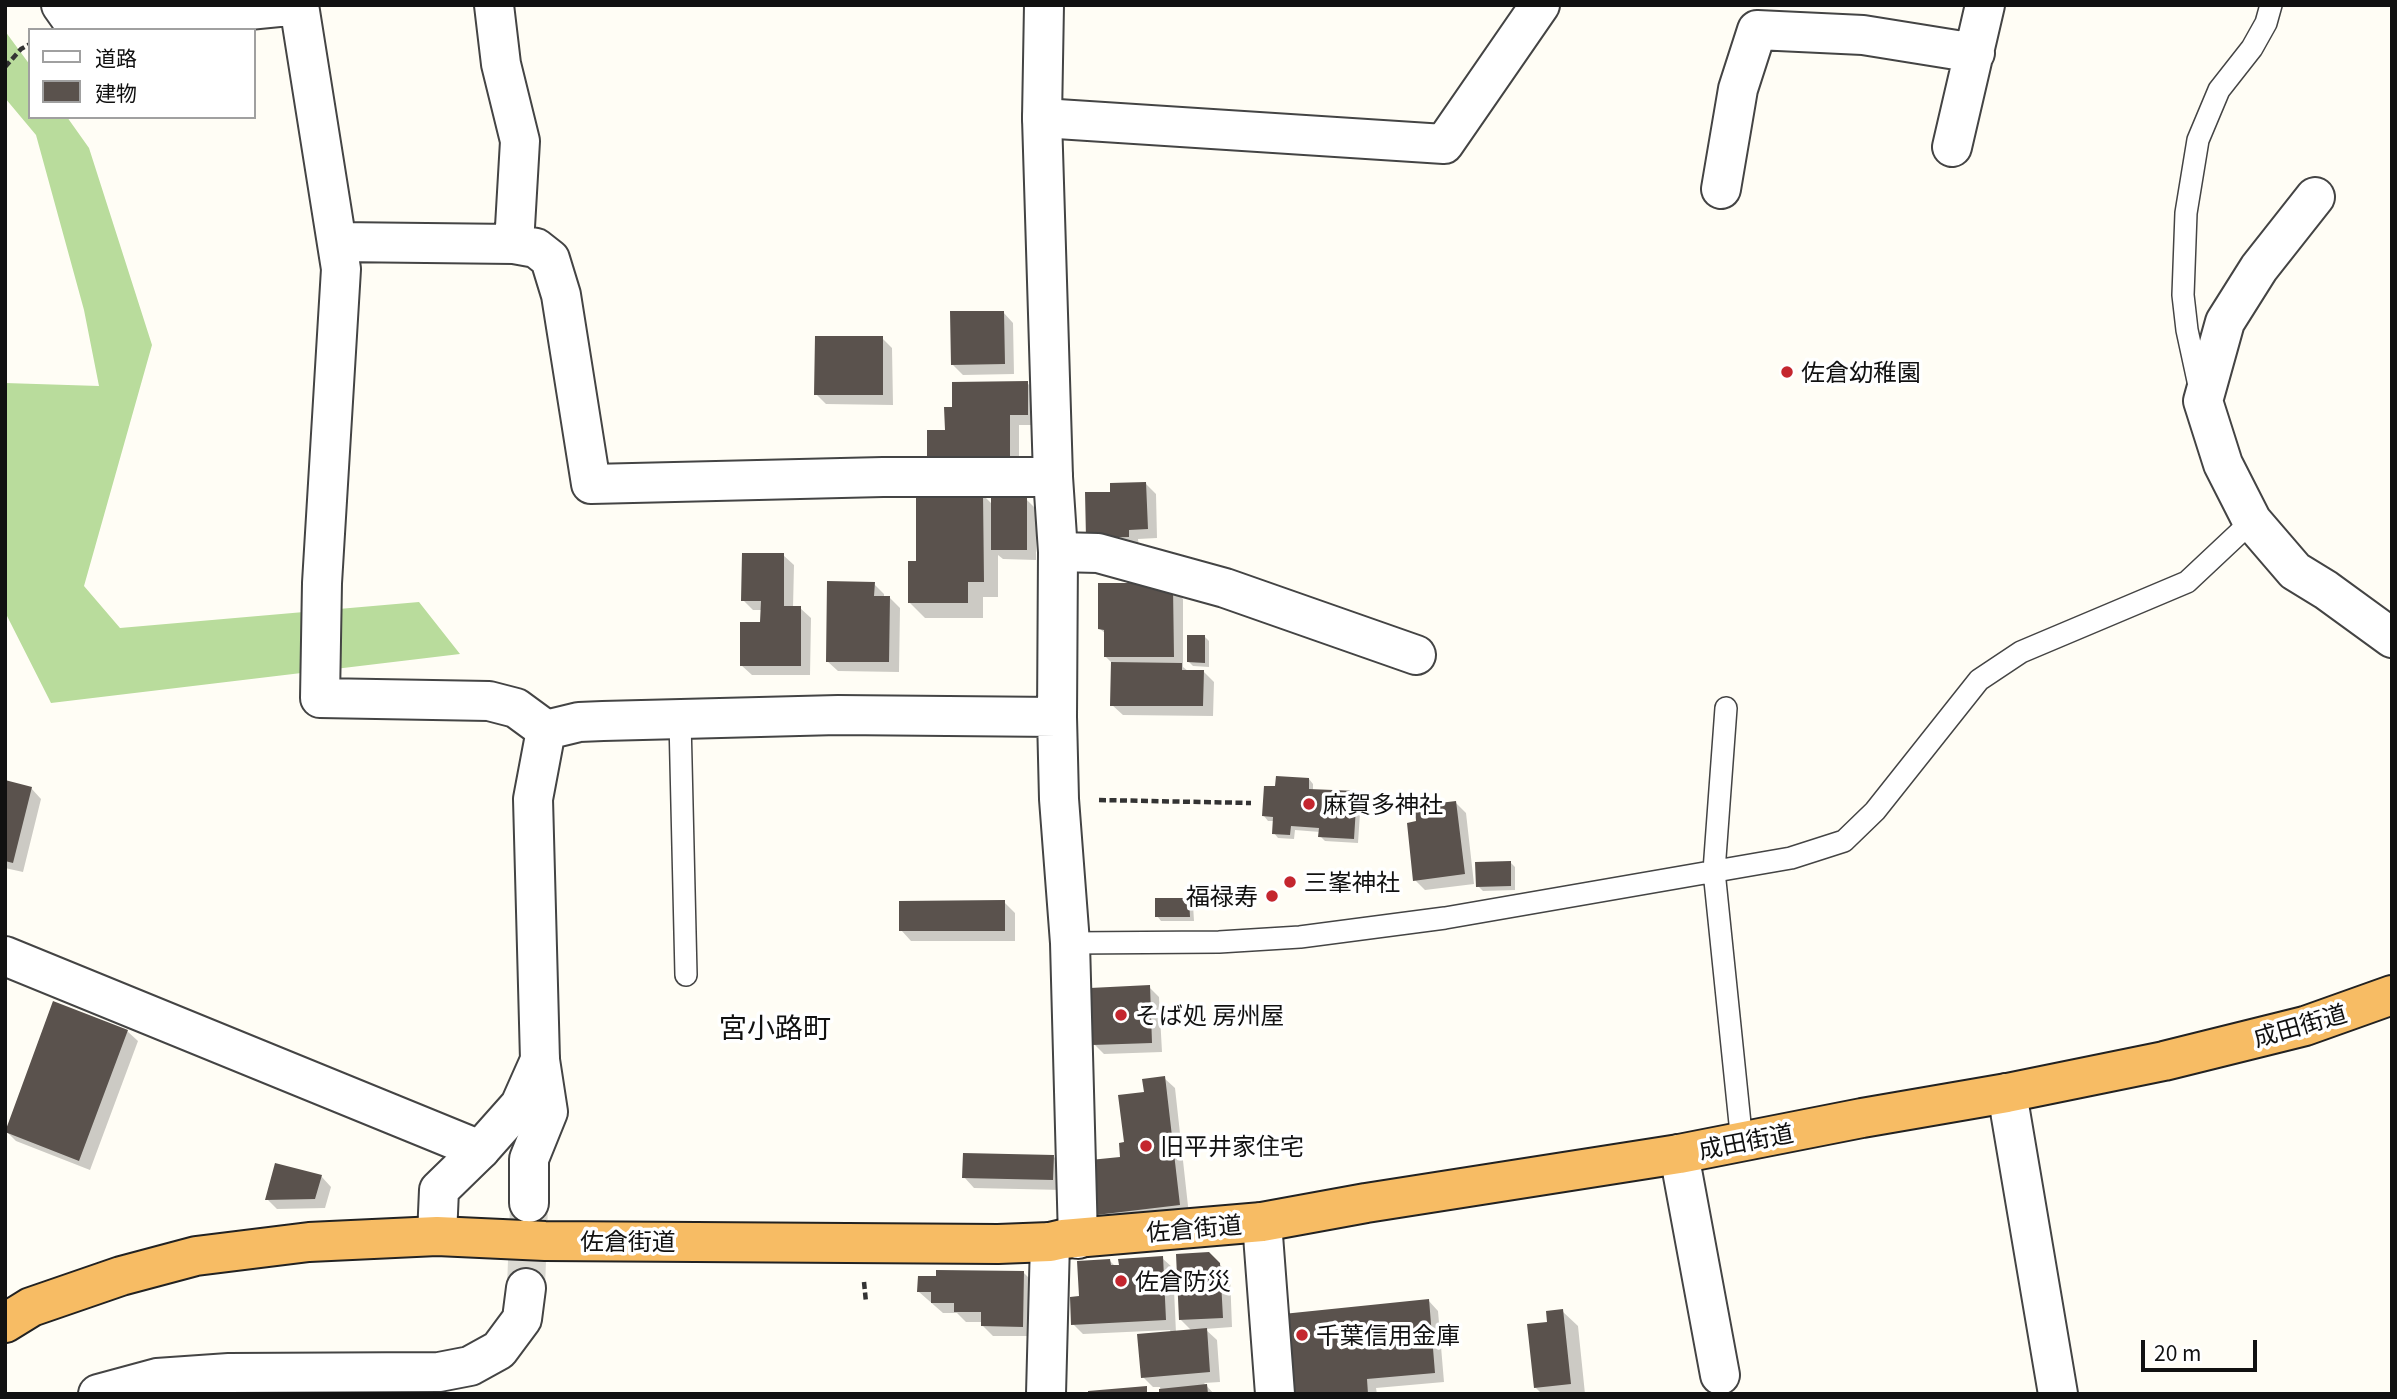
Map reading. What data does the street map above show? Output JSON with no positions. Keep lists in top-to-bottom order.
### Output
{
  "streets": {
    "highway": ["成田街道", "佐倉街道"]
  },
  "crossings": [
    ["成田街道", "佐倉街道"]
  ],
  "districts": ["宮小路町"],
  "places": [
    "佐倉幼稚園",
    "麻賀多神社",
    "三峯神社",
    "福禄寿",
    "そば処 房州屋",
    "旧平井家住宅",
    "佐倉防災",
    "千葉信用金庫"
  ],
  "legend": ["道路", "建物"],
  "scale_bar": "20 m"
}
